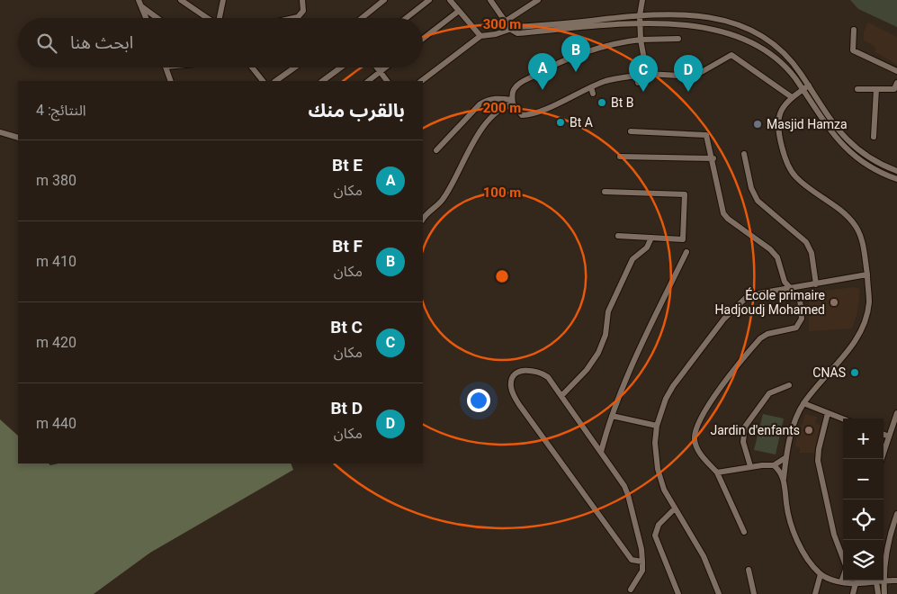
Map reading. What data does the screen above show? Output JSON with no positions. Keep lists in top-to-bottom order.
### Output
{
  "places": [
    "Bt B",
    "Bt A",
    "Masjid Hamza",
    "École primaire Hadjoudj Mohamed",
    "CNAS",
    "Jardin d'enfants"
  ],
  "page": {
    "search": "ابحث هنا",
    "pins": [
      "B",
      "A",
      "C",
      "D"
    ],
    "heading": ["بالقرب منك", "النتائج: 4"],
    "list": [
      {
        "mark": "A",
        "name": "Bt E",
        "note": "مكان",
        "value": "380 m"
      },
      {
        "mark": "B",
        "name": "Bt F",
        "note": "مكان",
        "value": "410 m"
      },
      {
        "mark": "C",
        "name": "Bt C",
        "note": "مكان",
        "value": "420 m"
      },
      {
        "mark": "D",
        "name": "Bt D",
        "note": "مكان",
        "value": "440 m"
      }
    ],
    "map_buttons": ["+", "−"]
  },
  "rings": ["300 m", "200 m", "100 m"]
}
